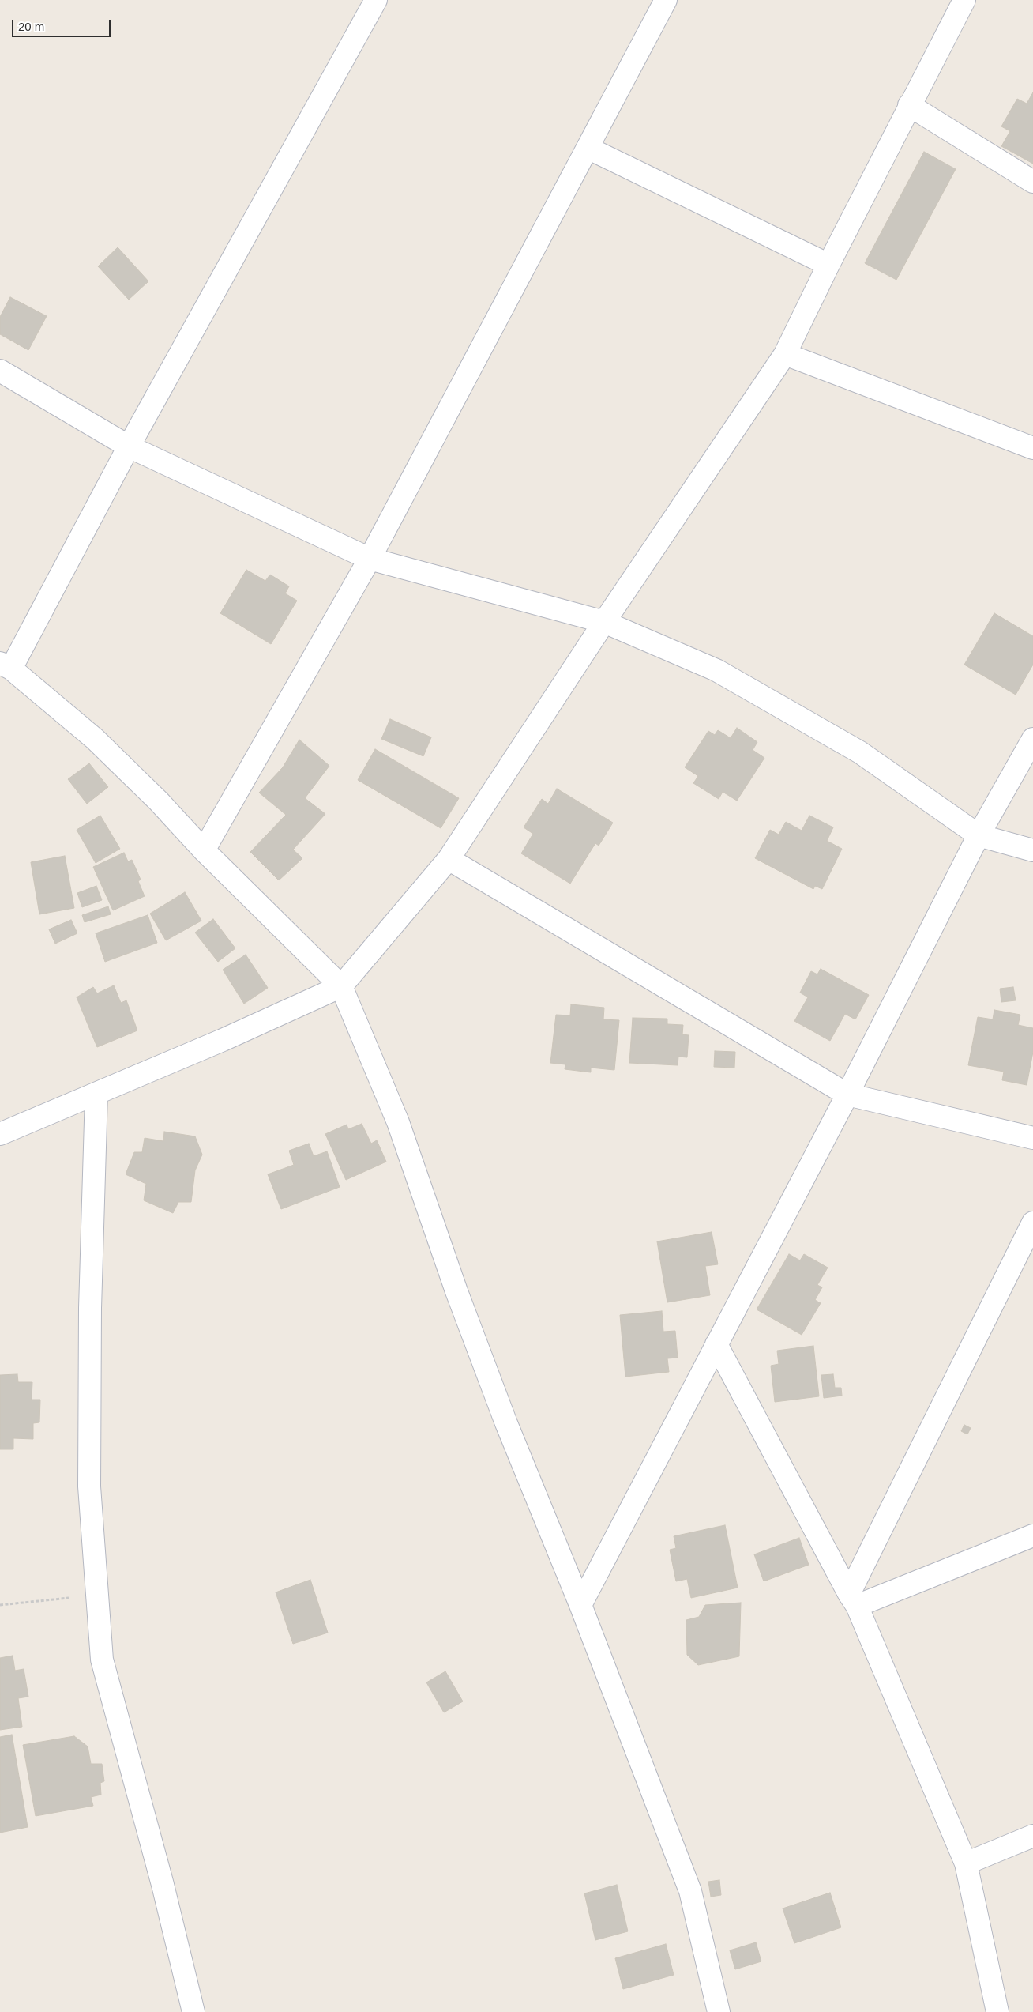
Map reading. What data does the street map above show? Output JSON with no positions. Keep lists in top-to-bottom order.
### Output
{
  "scale_bar": "20 m"
}
